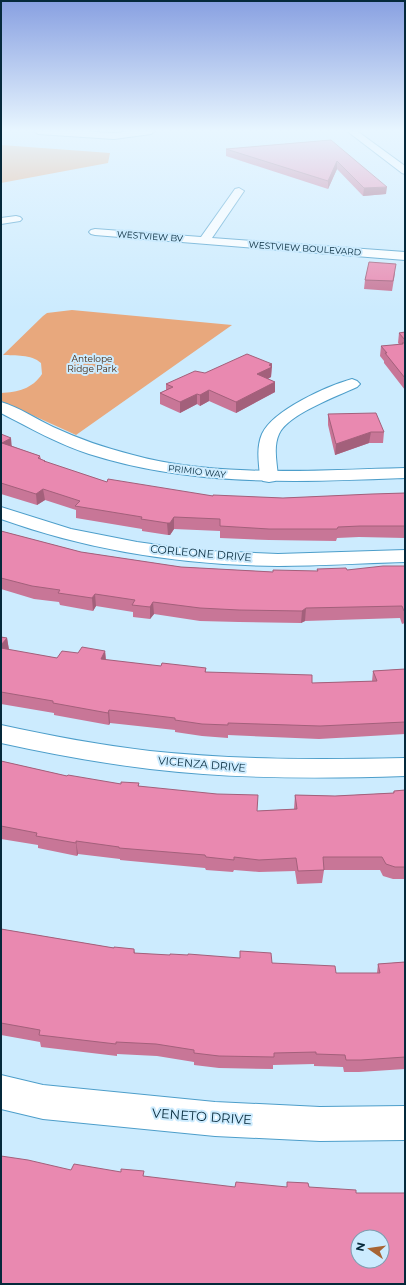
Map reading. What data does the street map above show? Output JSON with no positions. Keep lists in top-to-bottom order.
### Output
{
  "streets": {
    "street": [
      "WESTVIEW BV",
      "WESTVIEW BOULEVARD",
      "PRIMIO WAY",
      "CORLEONE DRIVE",
      "VICENZA DRIVE",
      "VENETO DRIVE"
    ]
  },
  "crossings": [
    ["WESTVIEW BV", "WESTVIEW BOULEVARD"]
  ],
  "parks": ["Antelope Ridge Park"],
  "north": "left"
}
